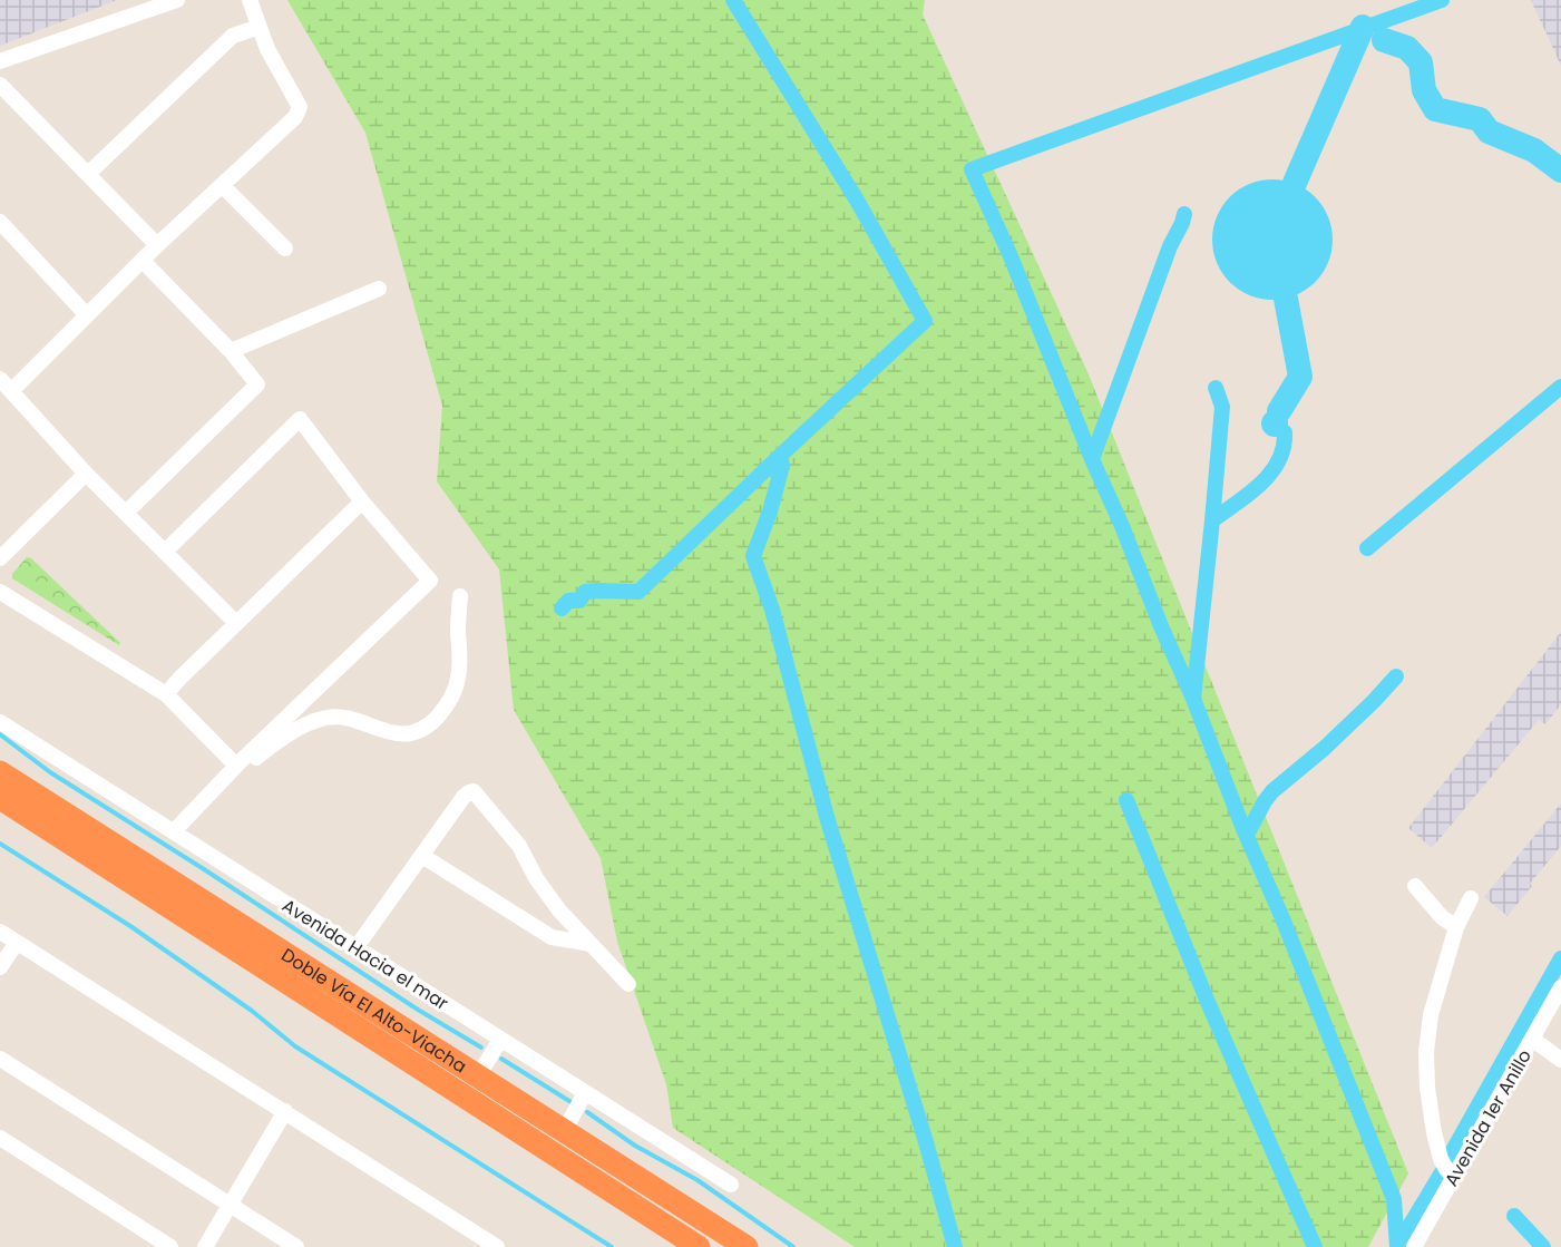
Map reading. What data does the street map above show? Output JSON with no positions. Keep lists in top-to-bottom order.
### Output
{
  "streets": {
    "highway": ["Doble Vía El Alto-Viacha"],
    "street": ["Avenida Hacia el mar", "Avenida 1er Anillo"]
  }
}
